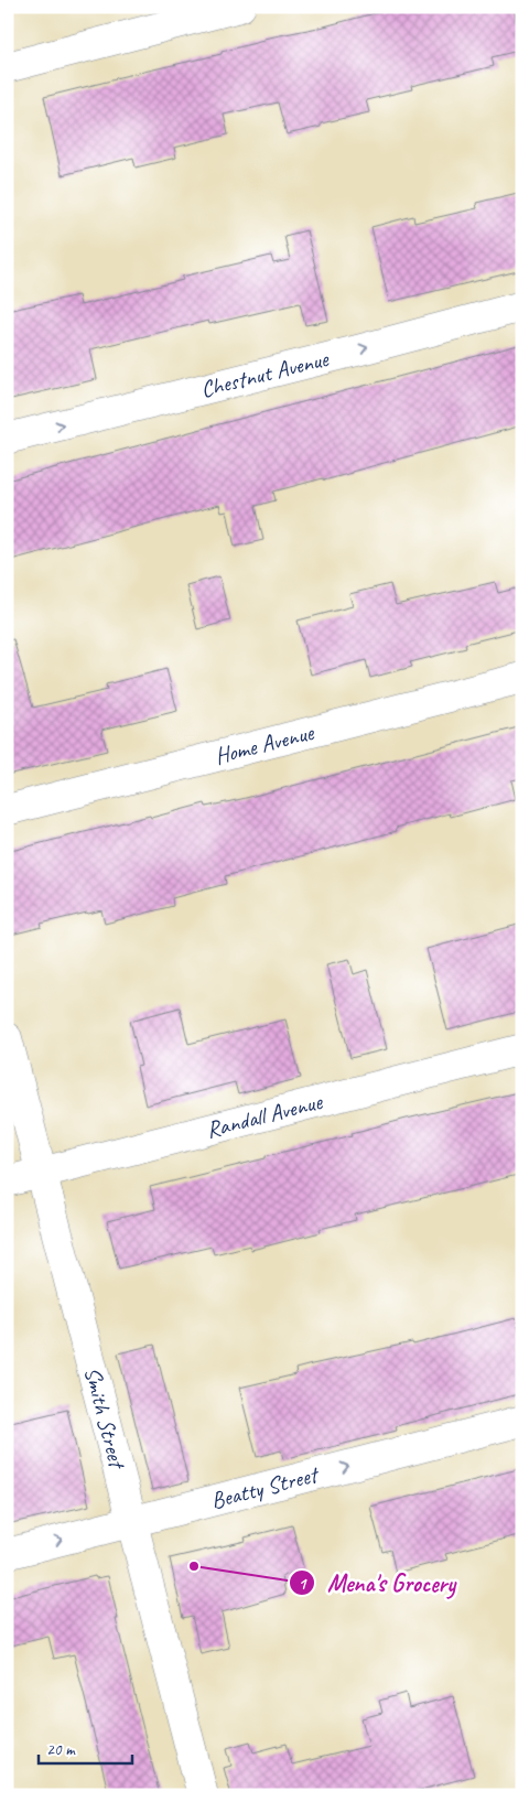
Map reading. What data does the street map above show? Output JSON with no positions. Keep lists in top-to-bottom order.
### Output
{
  "streets": {
    "street": [
      "Chestnut Avenue",
      "Home Avenue",
      "Randall Avenue",
      "Smith Street",
      "Beatty Street"
    ]
  },
  "crossings": [
    ["Randall Avenue", "Smith Street"],
    ["Smith Street", "Beatty Street"]
  ],
  "one_way": ["Chestnut Avenue", "Beatty Street"],
  "places": ["Mena's Grocery"],
  "scale_bar": "20 m"
}
